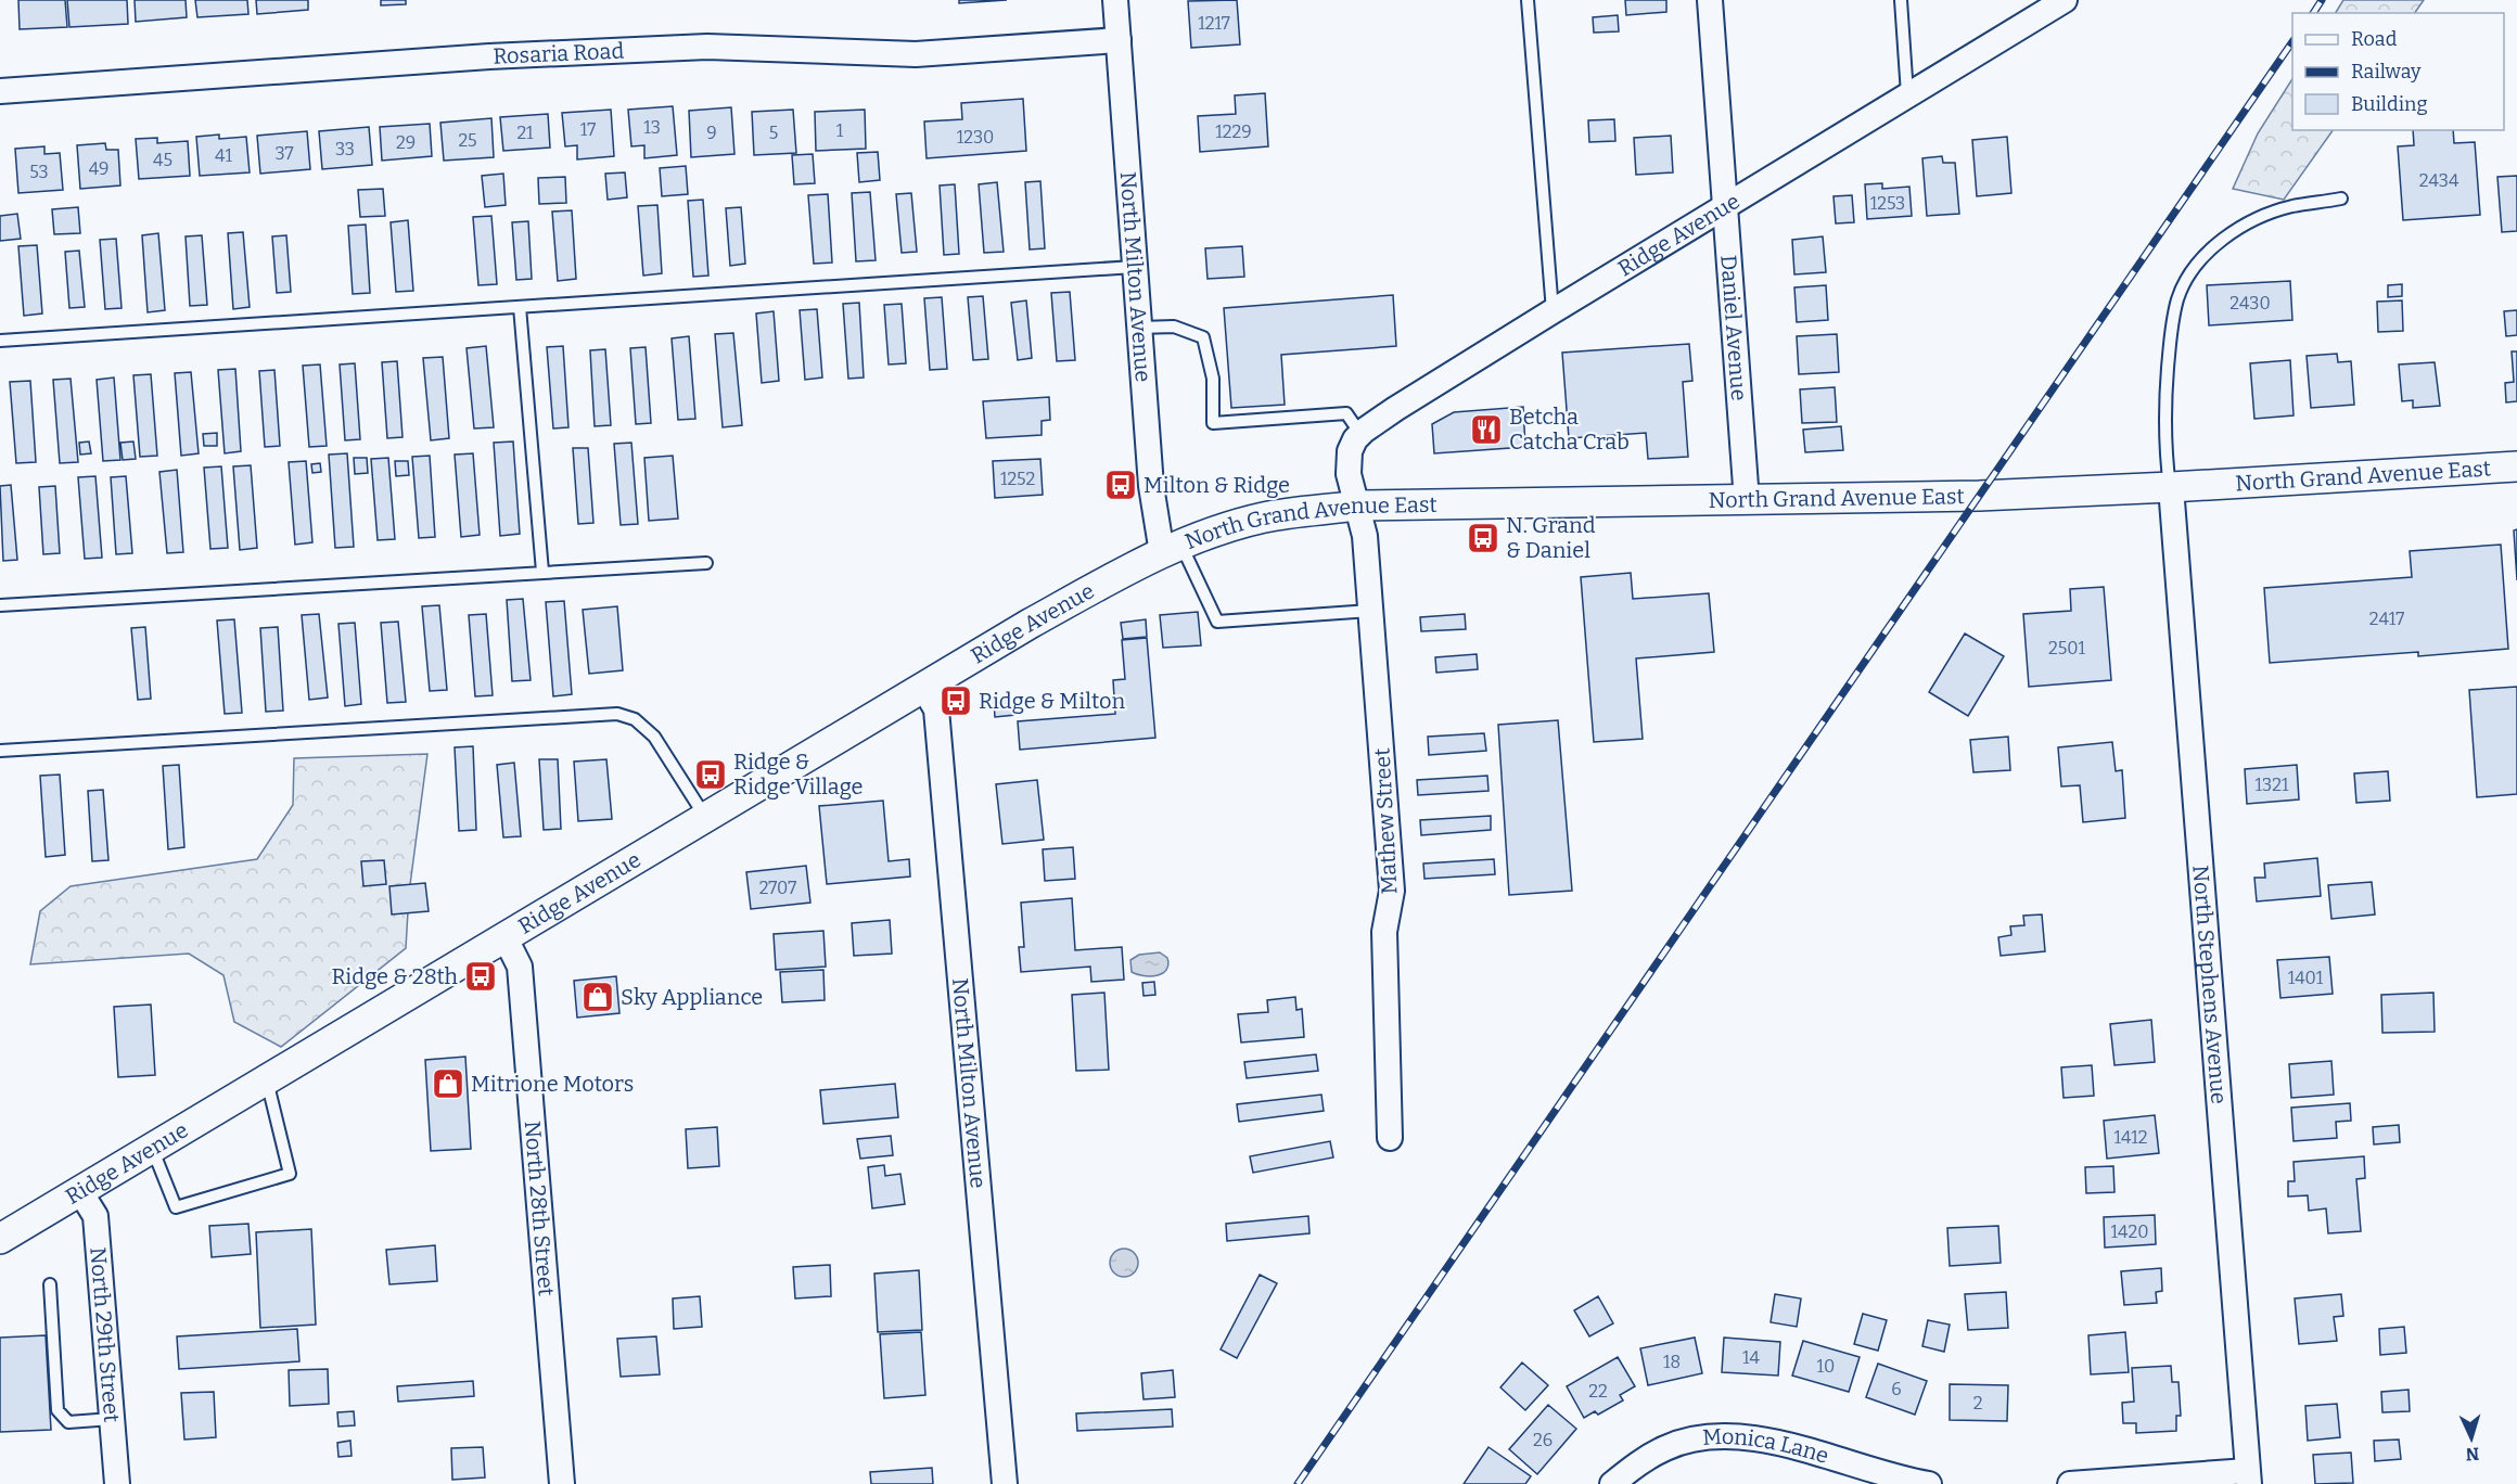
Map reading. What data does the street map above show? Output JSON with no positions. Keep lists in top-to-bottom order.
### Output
{
  "streets": {
    "street": [
      "Rosaria Road",
      "Ridge Avenue",
      "North Milton Avenue",
      "Daniel Avenue",
      "North Grand Avenue East",
      "Mathew Street",
      "North Stephens Avenue",
      "North 28th Street",
      "North 29th Street",
      "Monica Lane"
    ]
  },
  "crossings": [
    ["Rosaria Road", "North Milton Avenue"],
    ["Ridge Avenue", "North Milton Avenue"],
    ["Ridge Avenue", "Daniel Avenue"],
    ["Ridge Avenue", "North Grand Avenue East"],
    ["Ridge Avenue", "North 28th Street"],
    ["Ridge Avenue", "North 29th Street"],
    ["North Milton Avenue", "North Grand Avenue East"],
    ["Daniel Avenue", "North Grand Avenue East"],
    ["North Grand Avenue East", "Mathew Street"],
    ["North Grand Avenue East", "North Stephens Avenue"]
  ],
  "places": {
    "restaurant": ["Betcha Catcha Crab"],
    "bus stop": [
      "Milton & Ridge",
      "N. Grand & Daniel",
      "Ridge & Milton",
      "Ridge & Ridge Village",
      "Ridge & 28th"
    ],
    "shop": ["Sky Appliance", "Mitrione Motors"]
  },
  "house_numbers": [
    "1217",
    "13",
    "17",
    "1",
    "1229",
    "21",
    "9",
    "5",
    "1230",
    "25",
    "29",
    "33",
    "37",
    "41",
    "45",
    "49",
    "53",
    "2434",
    "1253",
    "2430",
    "1252",
    "2417",
    "2501",
    "1321",
    "2707",
    "1401",
    "1412",
    "1420",
    "14",
    "18",
    "10",
    "6",
    "22",
    "2",
    "26"
  ],
  "legend": ["Road", "Railway", "Building"],
  "north": "bottom"
}
